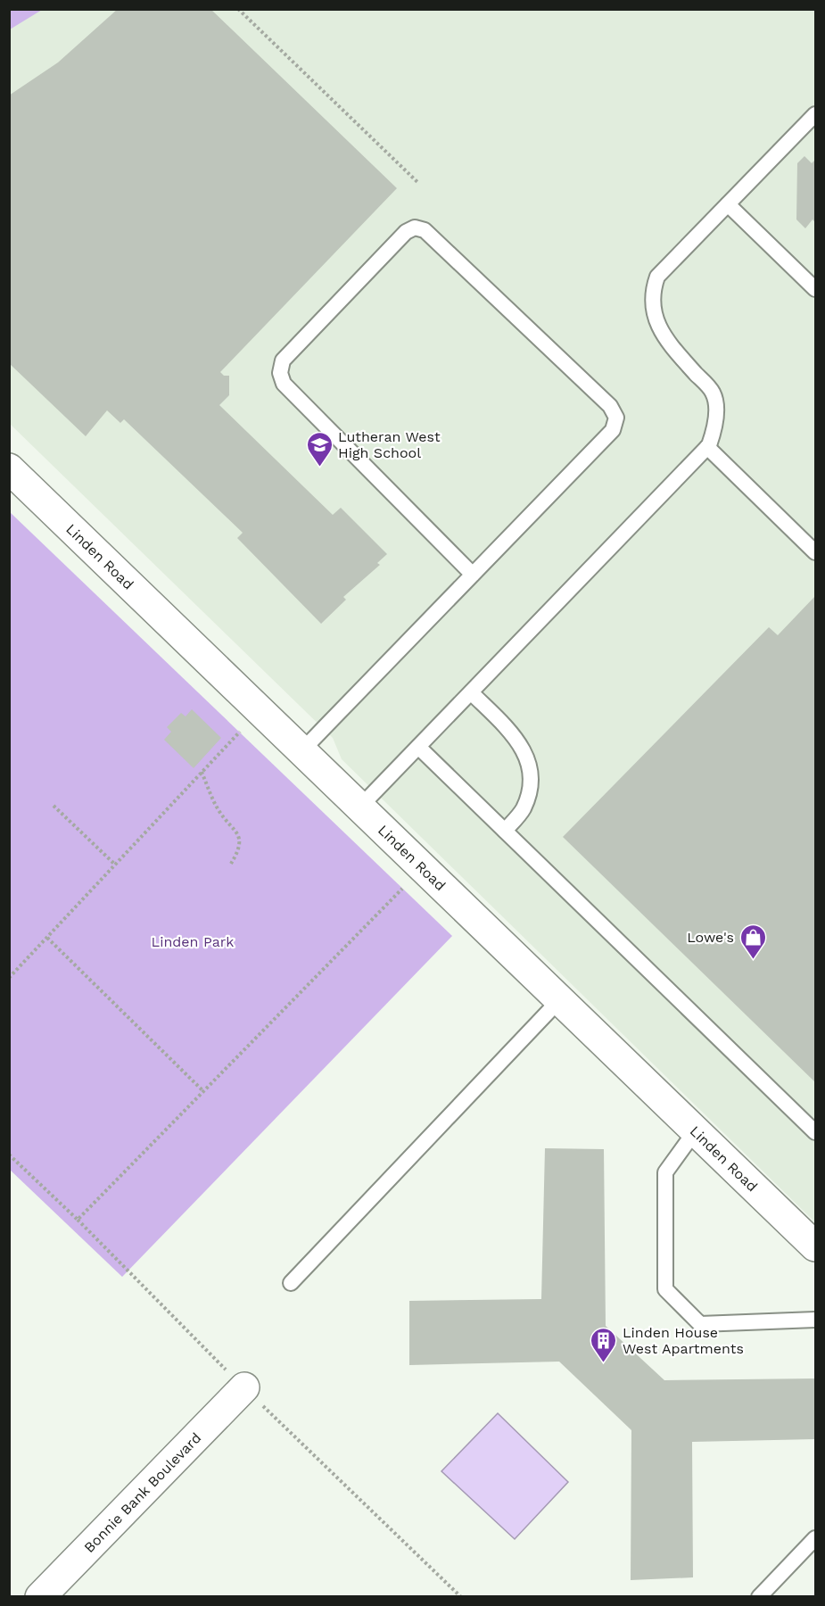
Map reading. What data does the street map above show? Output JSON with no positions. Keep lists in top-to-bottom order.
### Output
{
  "streets": {
    "street": ["Linden Road", "Bonnie Bank Boulevard"]
  },
  "parks": ["Linden Park"],
  "places": {
    "school or university": ["Lutheran West High School"],
    "shop": ["Lowe's"],
    "building": ["Linden House West Apartments"]
  }
}
